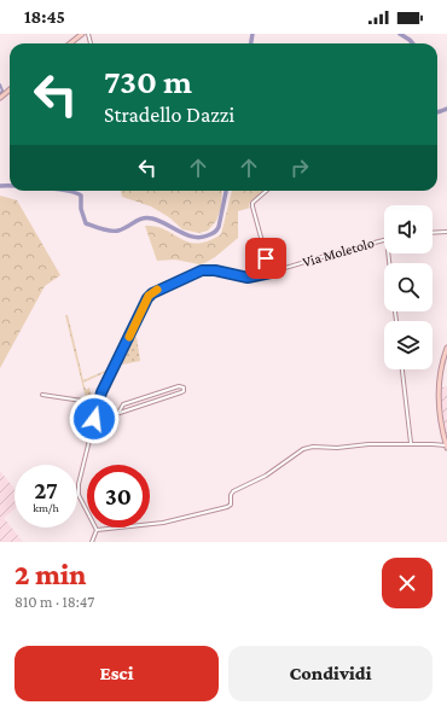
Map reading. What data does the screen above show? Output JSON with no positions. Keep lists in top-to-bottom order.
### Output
{
  "streets": {
    "street": ["Via Moletolo"]
  },
  "page": {
    "status": "18:45",
    "turn": ["730 m", "Stradello Dazzi"],
    "speed": "27 km/h",
    "limit": "30",
    "heading": ["2 min", "810 m · 18:47"],
    "buttons": ["Esci", "Condividi"]
  }
}
